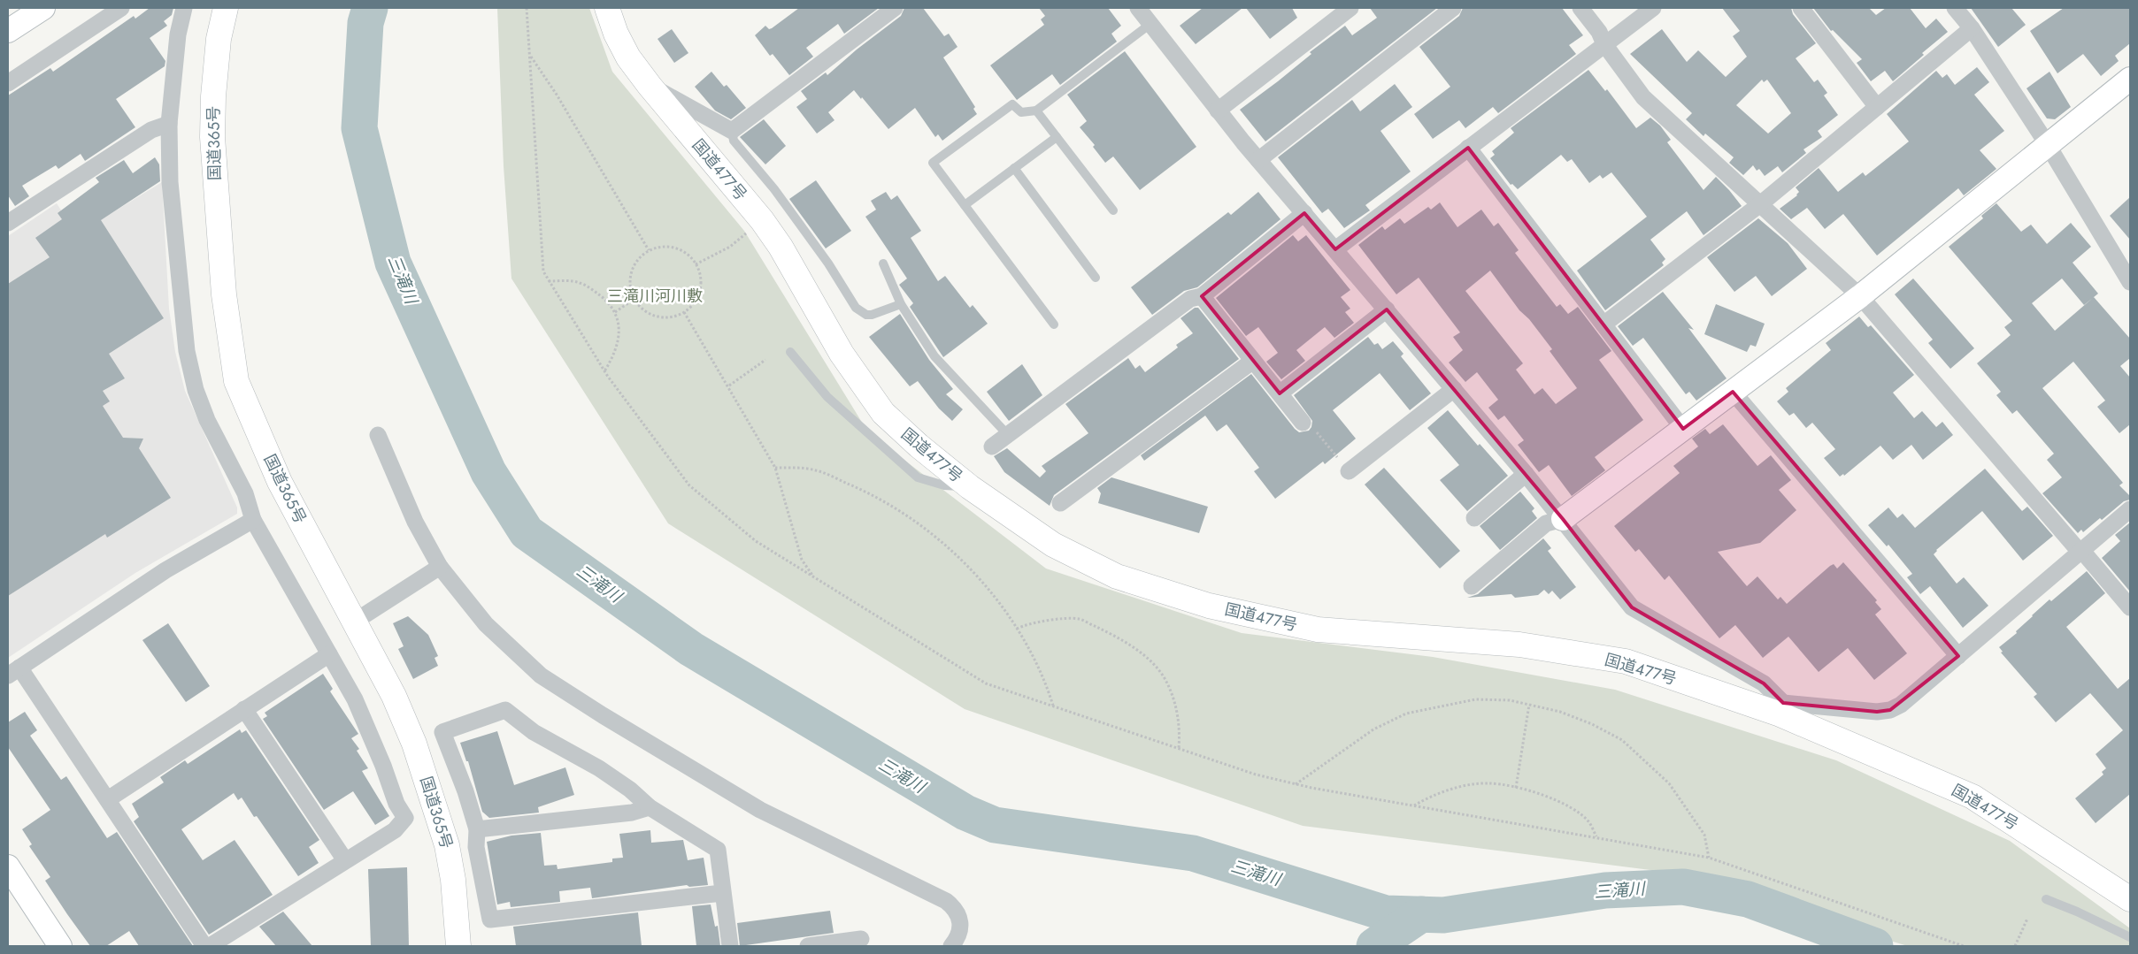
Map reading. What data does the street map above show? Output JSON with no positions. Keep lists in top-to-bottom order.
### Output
{
  "streets": {
    "highway": ["国道365号", "国道477号"]
  },
  "water": ["三滝川"],
  "parks": ["三滝川河川敷"]
}
